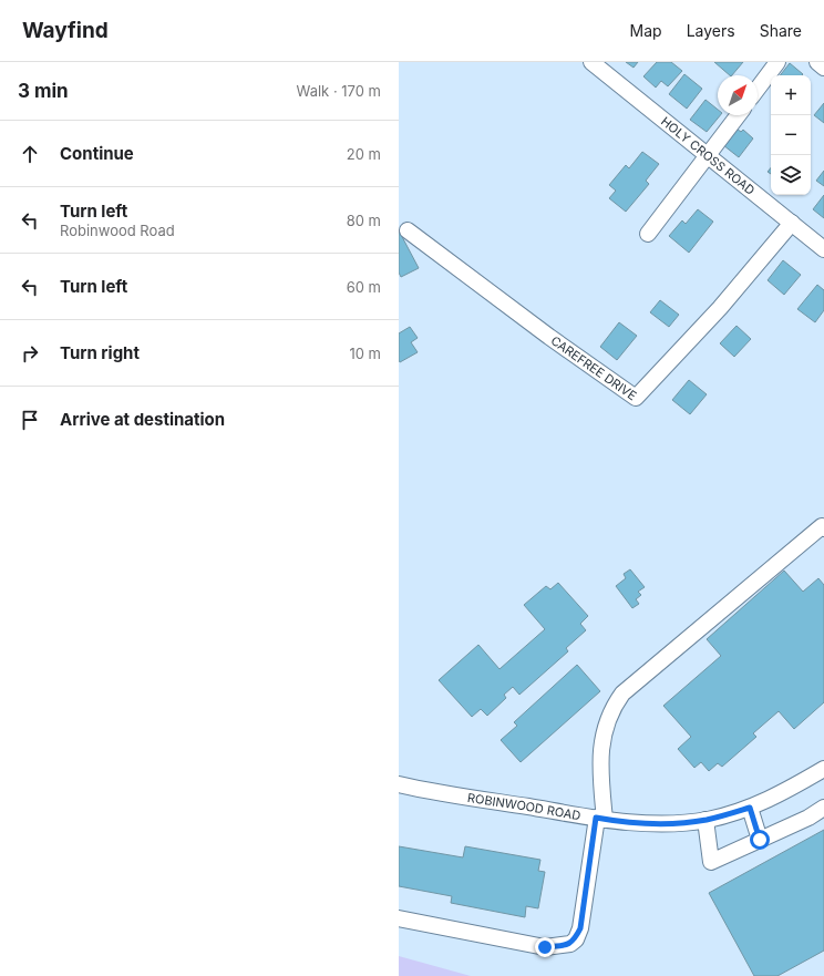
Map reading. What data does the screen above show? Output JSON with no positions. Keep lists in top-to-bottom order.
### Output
{
  "streets": {
    "street": ["HOLY CROSS ROAD", "CAREFREE DRIVE", "ROBINWOOD ROAD"]
  },
  "crossings": [
    ["HOLY CROSS ROAD", "CAREFREE DRIVE"]
  ],
  "north": "top right",
  "page": {
    "header": "Wayfind",
    "nav": ["Map", "Layers", "Share"],
    "heading": ["3 min", "Walk · 170 m"],
    "map_buttons": ["+", "−"],
    "list": [
      ["Continue", "20 m"],
      ["Turn left", "Robinwood Road", "80 m"],
      ["Turn left", "60 m"],
      ["Turn right", "10 m"],
      "Arrive at destination"
    ]
  }
}
